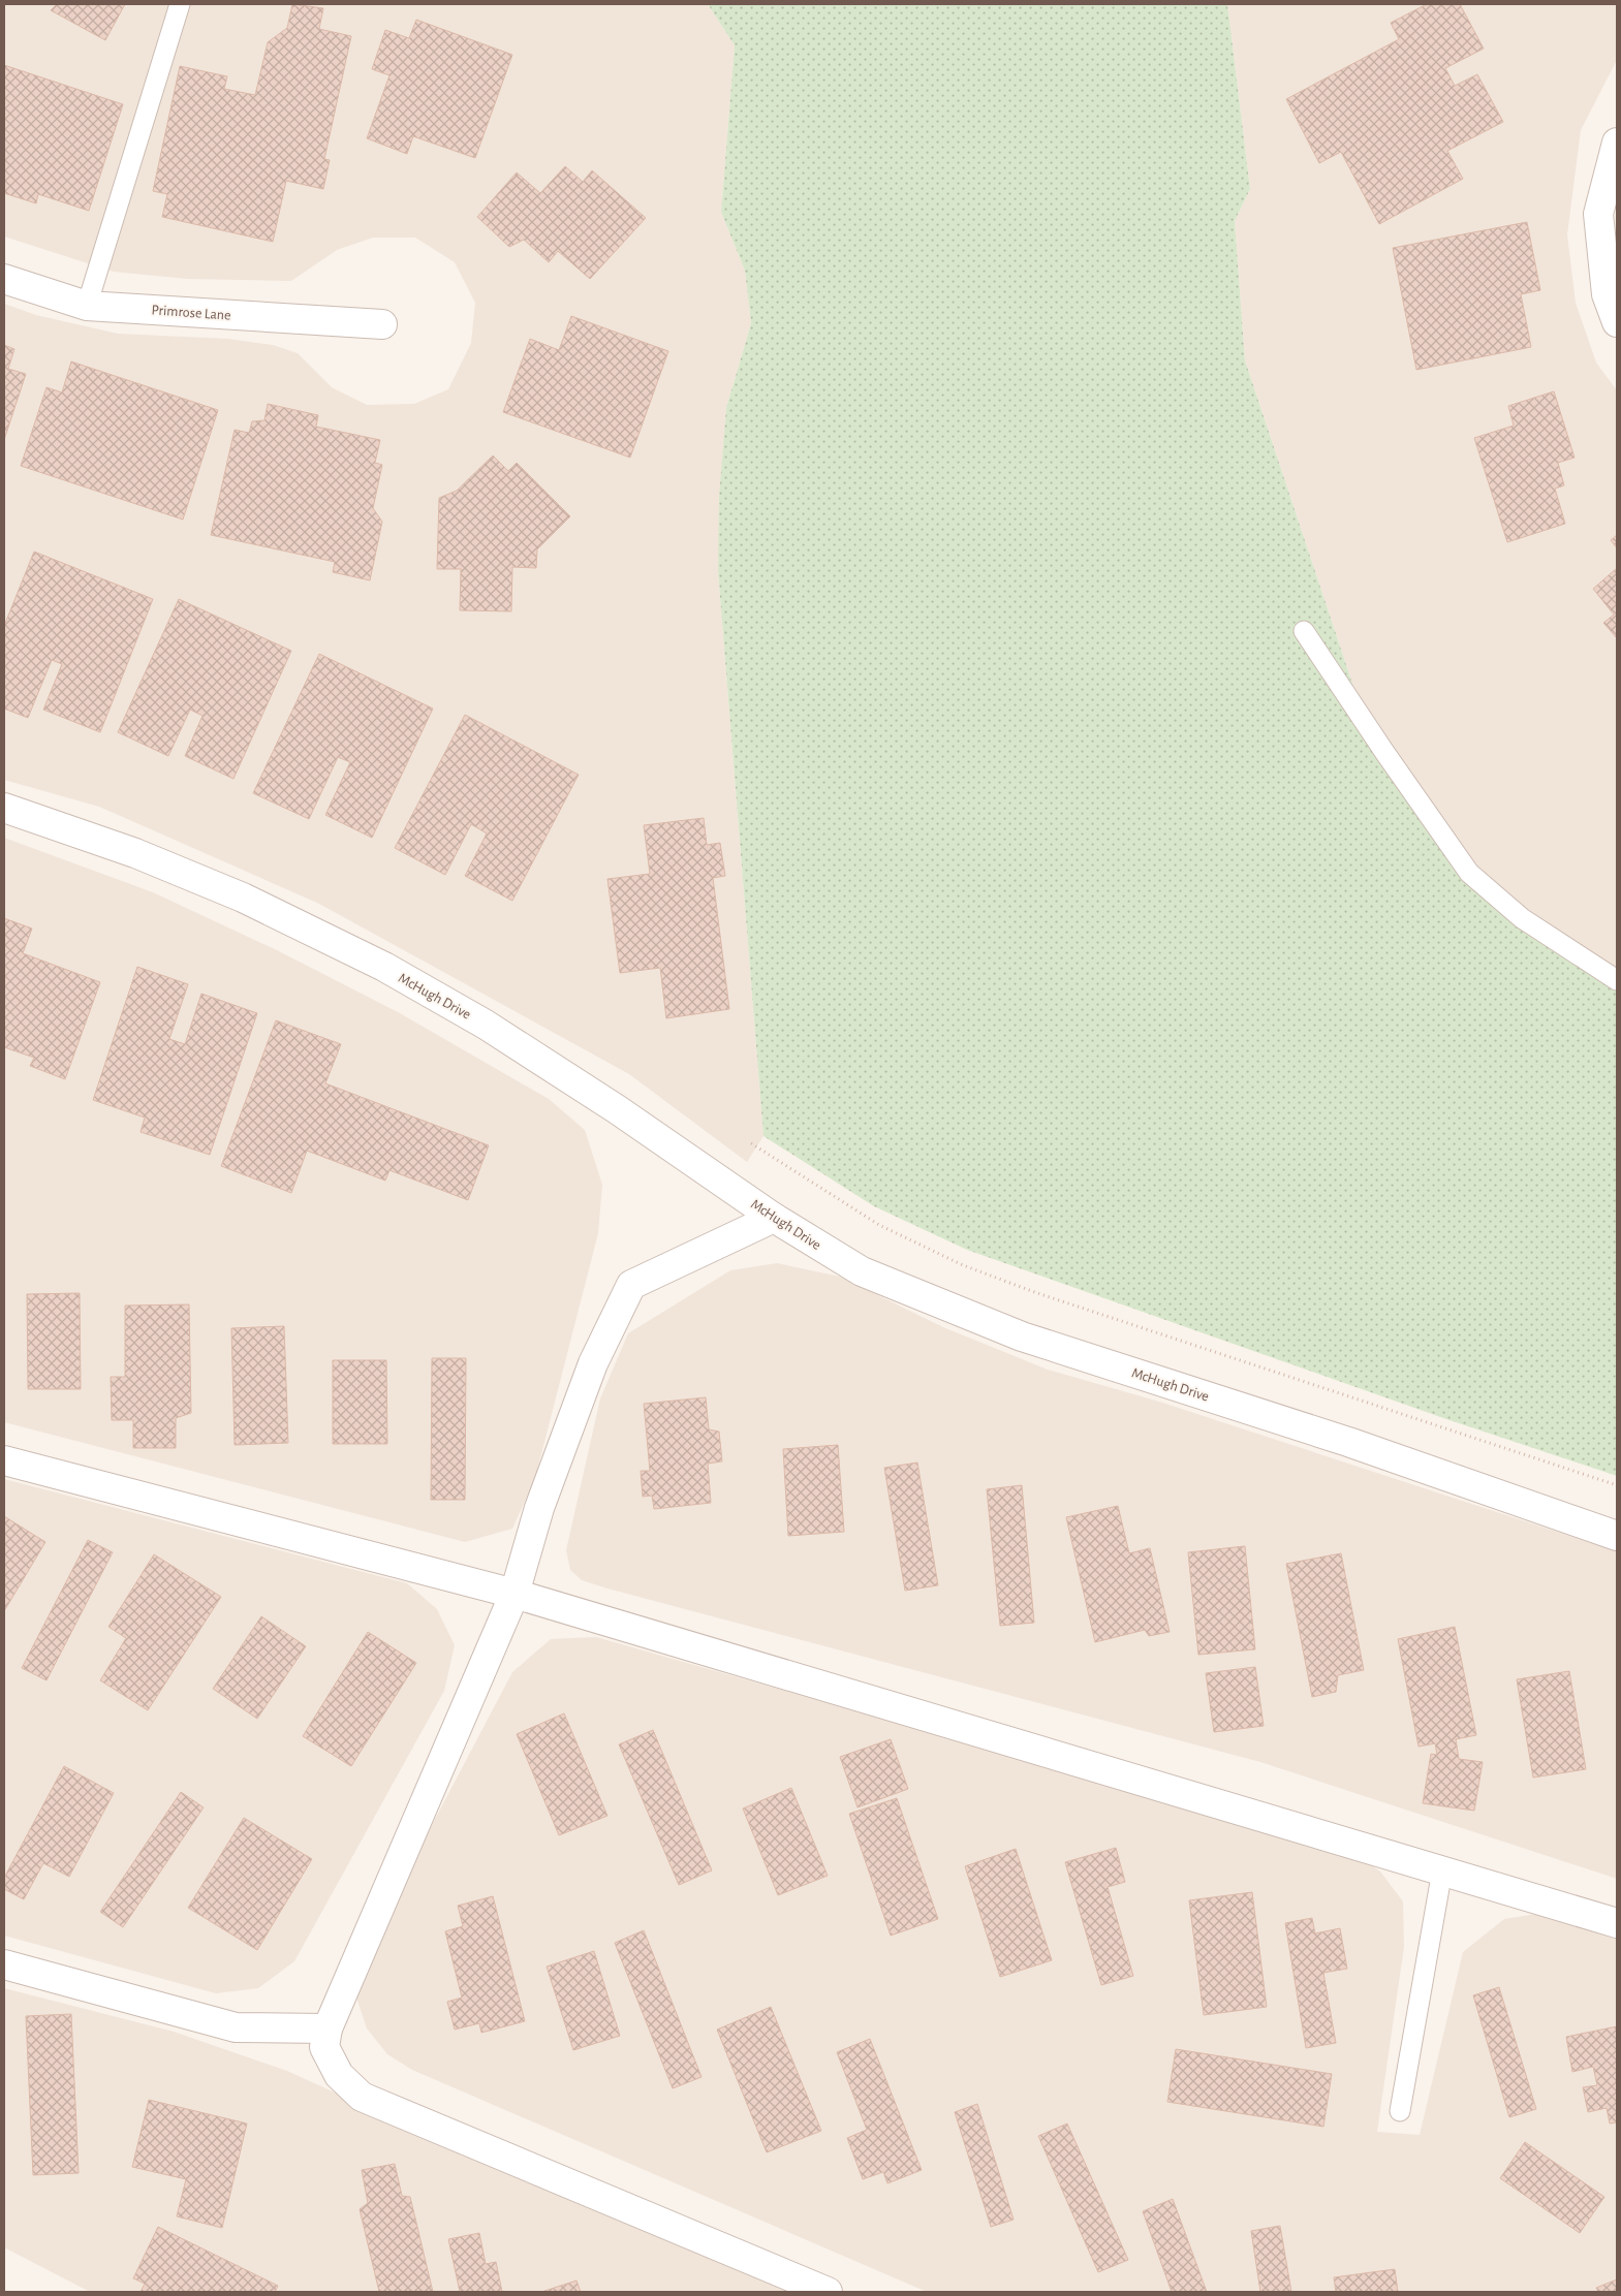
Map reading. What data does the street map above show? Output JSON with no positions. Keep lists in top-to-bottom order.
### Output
{
  "streets": {
    "street": ["Primrose Lane", "McHugh Drive"]
  }
}
